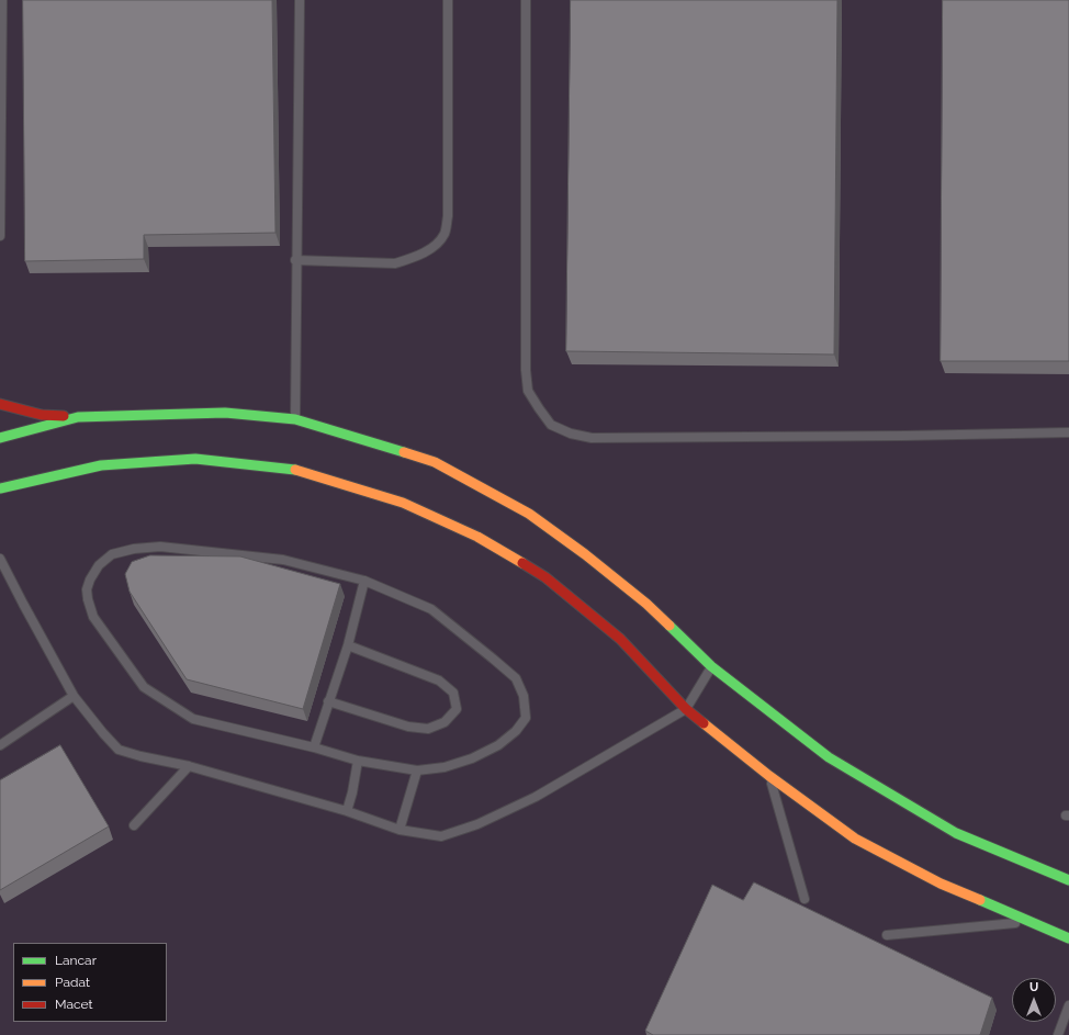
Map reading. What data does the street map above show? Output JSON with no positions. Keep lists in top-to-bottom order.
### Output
{
  "legend": ["Lancar", "Padat", "Macet"],
  "north": "top"
}
